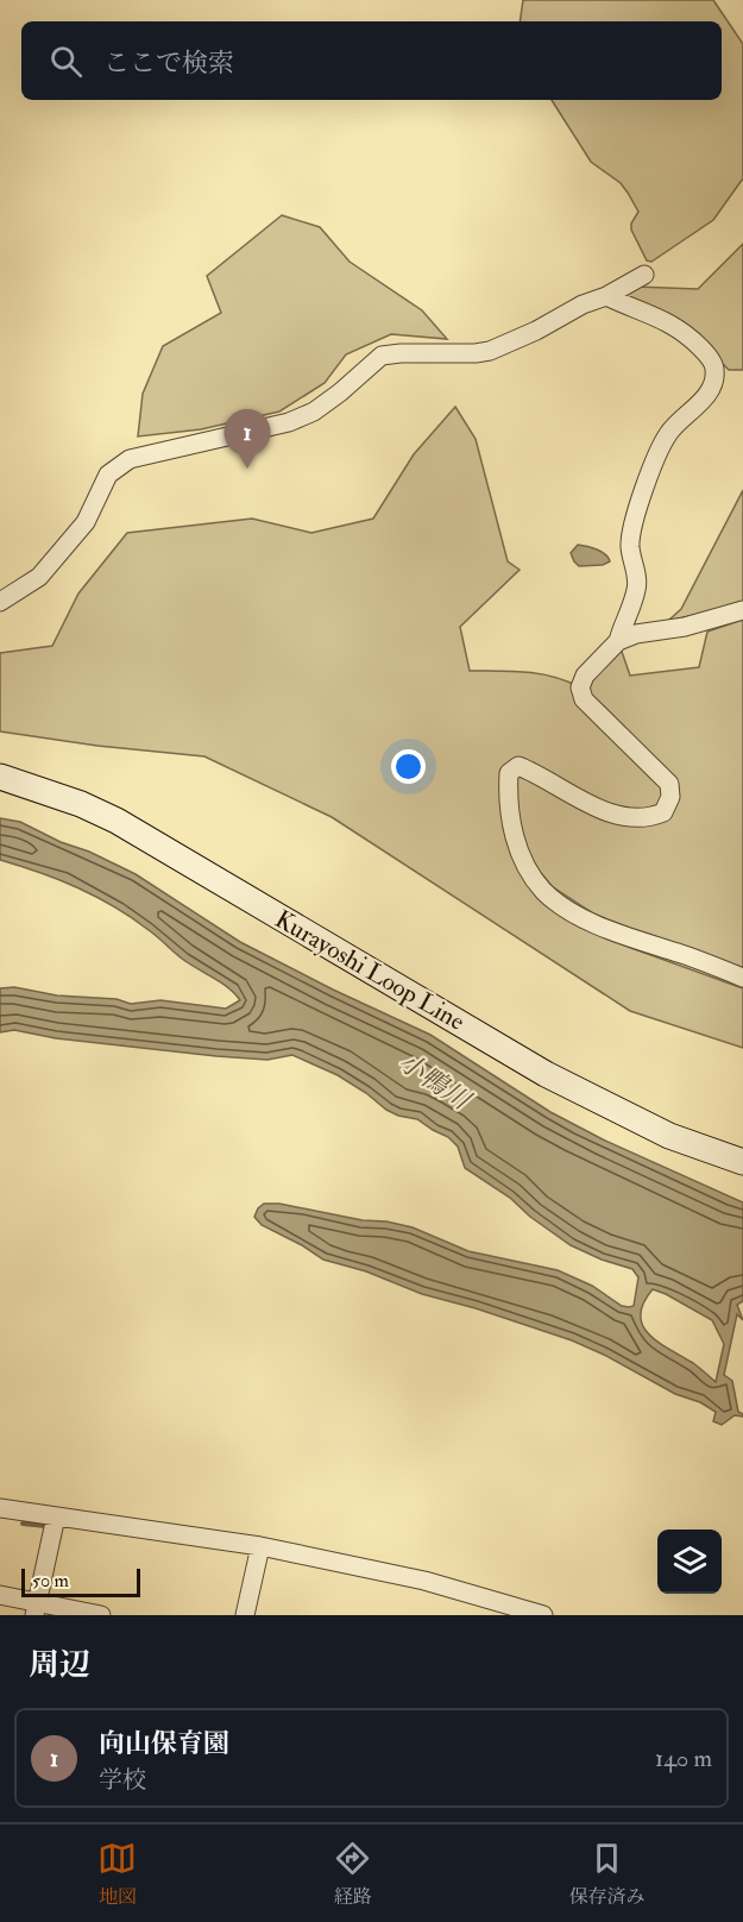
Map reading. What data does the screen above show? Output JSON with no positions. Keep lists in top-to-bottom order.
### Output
{
  "streets": {
    "main road": ["Kurayoshi Loop Line"]
  },
  "water": ["小鴨川"],
  "scale_bar": "50 m",
  "page": {
    "search": "ここで検索",
    "pins": "1",
    "scale": "50 m",
    "heading": "周辺",
    "list": [
      {
        "mark": "1",
        "name": "向山保育園",
        "note": "学校",
        "value": "140 m"
      }
    ],
    "nav": ["地図", "経路", "保存済み"]
  }
}
